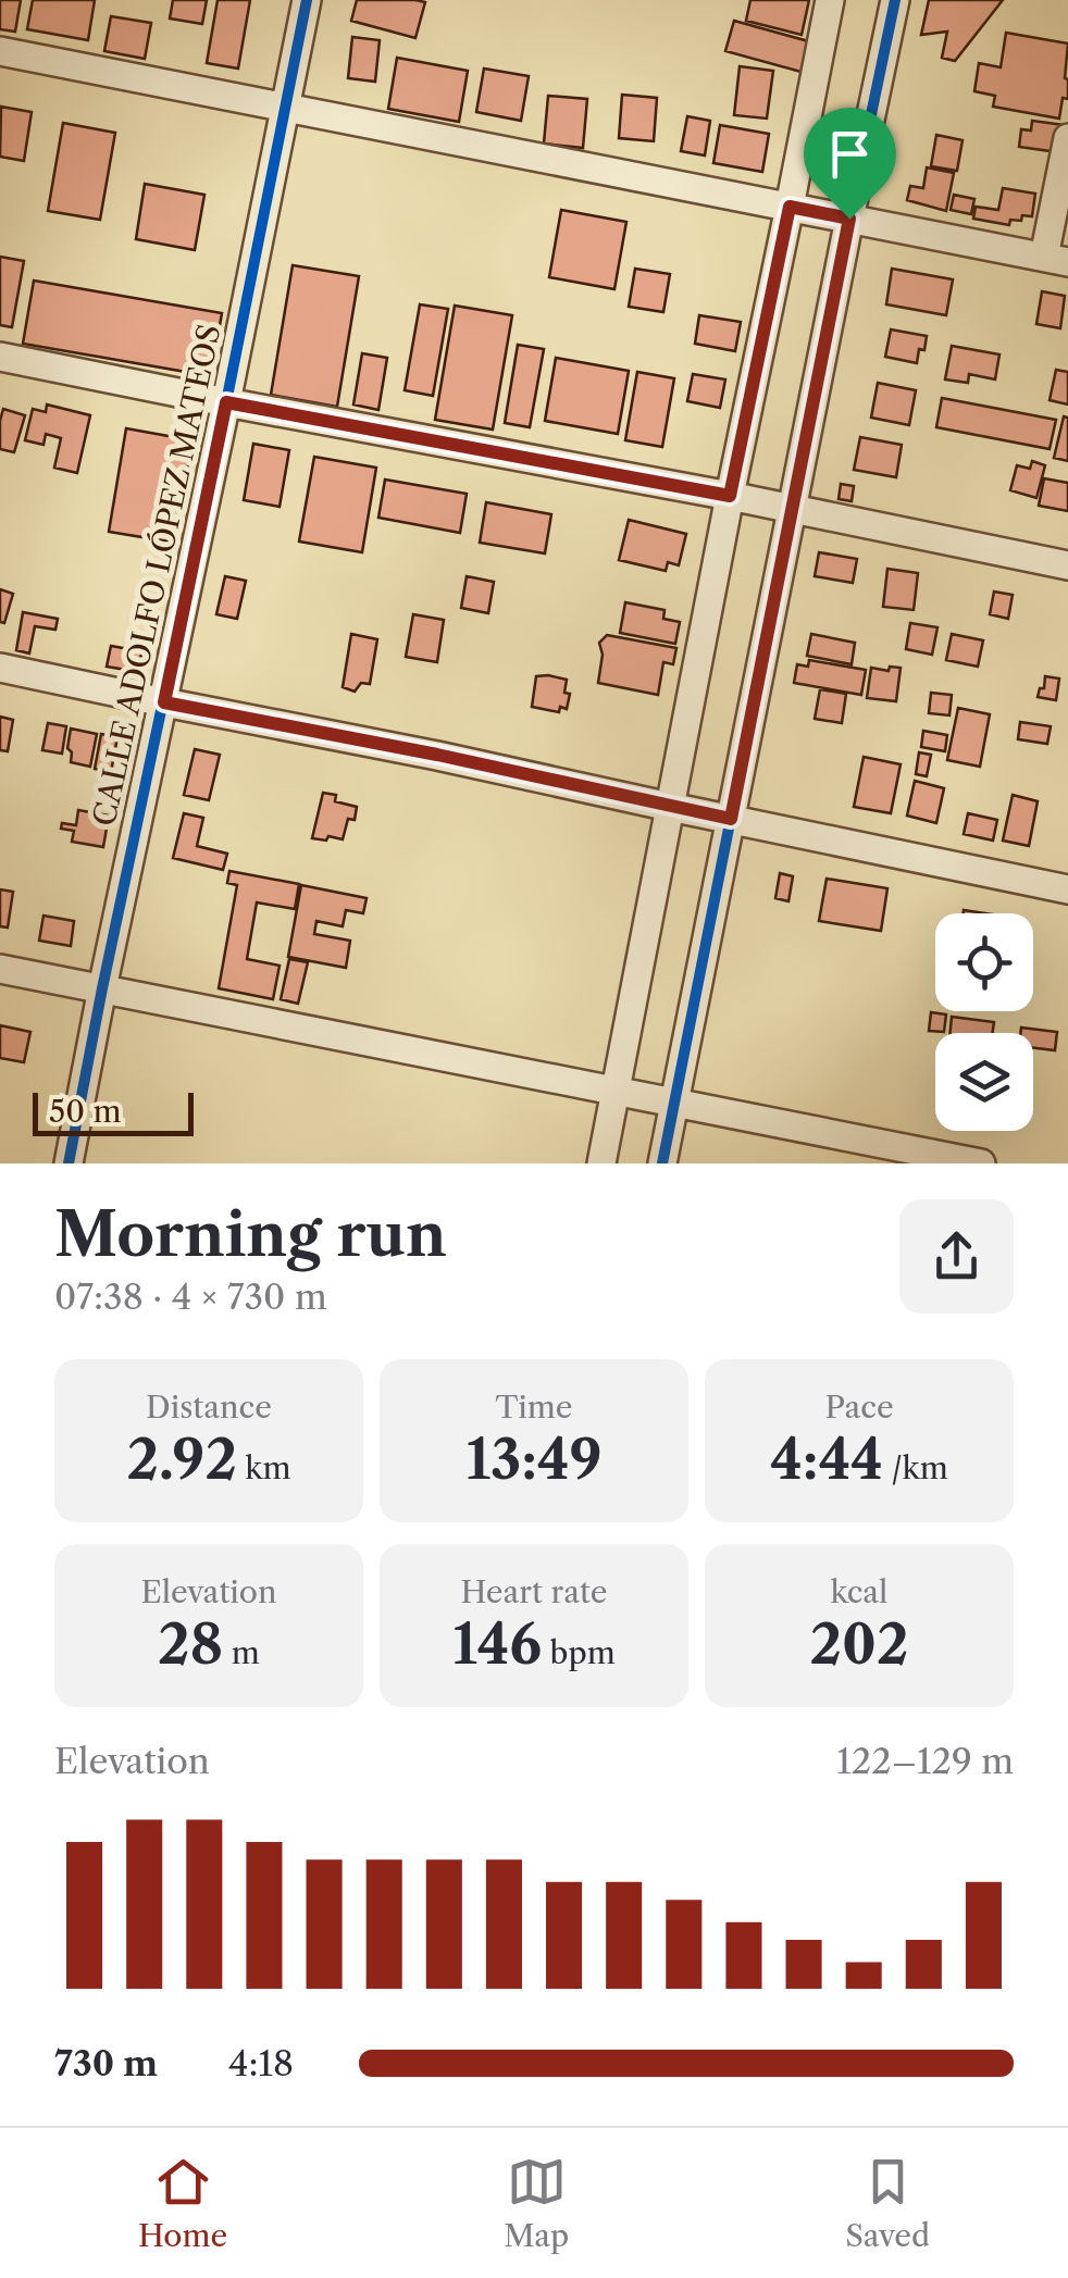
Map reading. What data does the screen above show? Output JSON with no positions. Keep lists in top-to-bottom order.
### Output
{
  "streets": {
    "street": ["CALLE ADOLFO LÓPEZ MATEOS"]
  },
  "scale_bar": "50 m",
  "page": {
    "scale": "50 m",
    "heading": ["Morning run", "07:38 · 4 × 730 m"],
    "stats": [
      ["Distance", "2.92 km"],
      ["Time", "13:49"],
      ["Pace", "4:44 /km"],
      ["Elevation", "28 m"],
      ["Heart rate", "146 bpm"],
      ["kcal", "202"]
    ],
    "chart": ["Elevation", "122–129 m"],
    "list": [
      {
        "name": "730 m",
        "note": "4:18"
      }
    ],
    "tabs": ["Home", "Map", "Saved"]
  }
}
